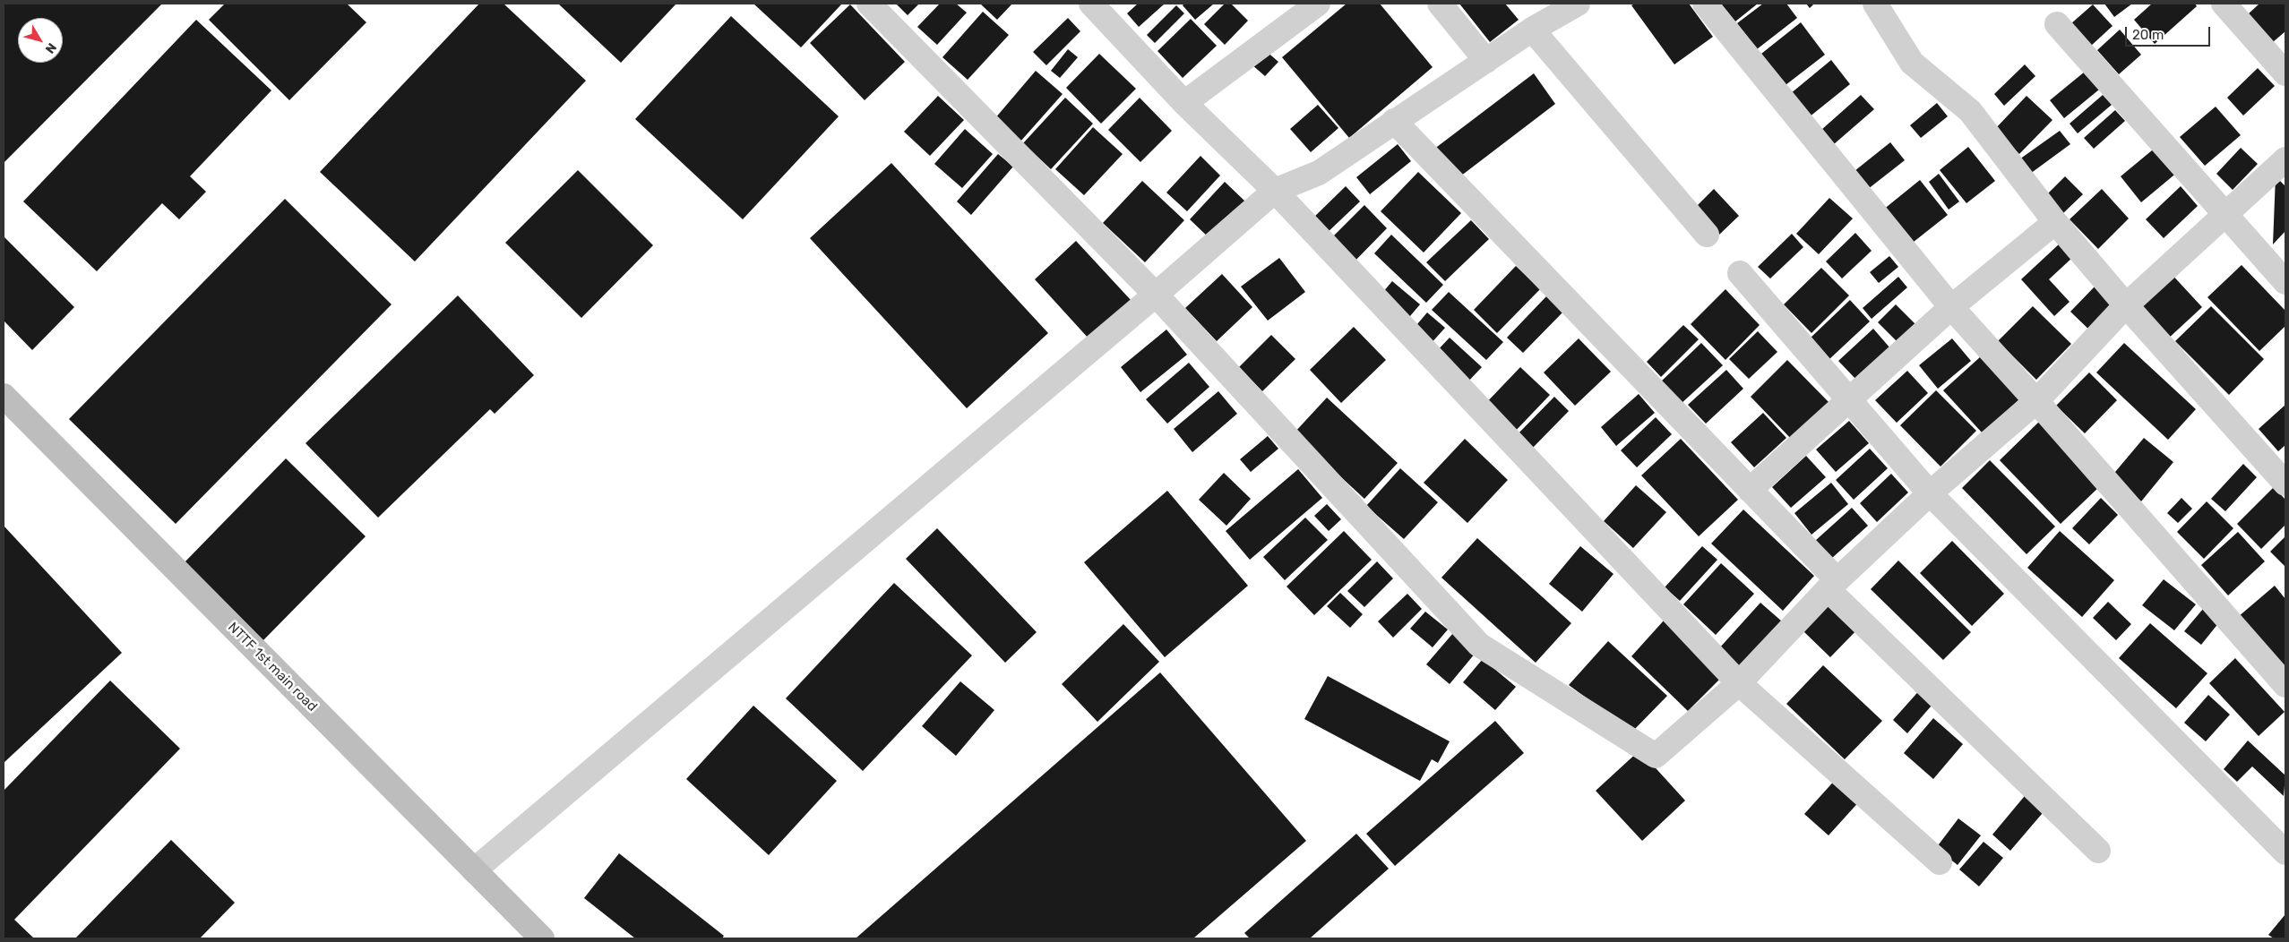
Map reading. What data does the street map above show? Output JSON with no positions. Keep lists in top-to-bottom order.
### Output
{
  "streets": {
    "street": ["NTTF 1st main road"]
  },
  "scale_bar": "20 m",
  "north": "bottom right"
}
